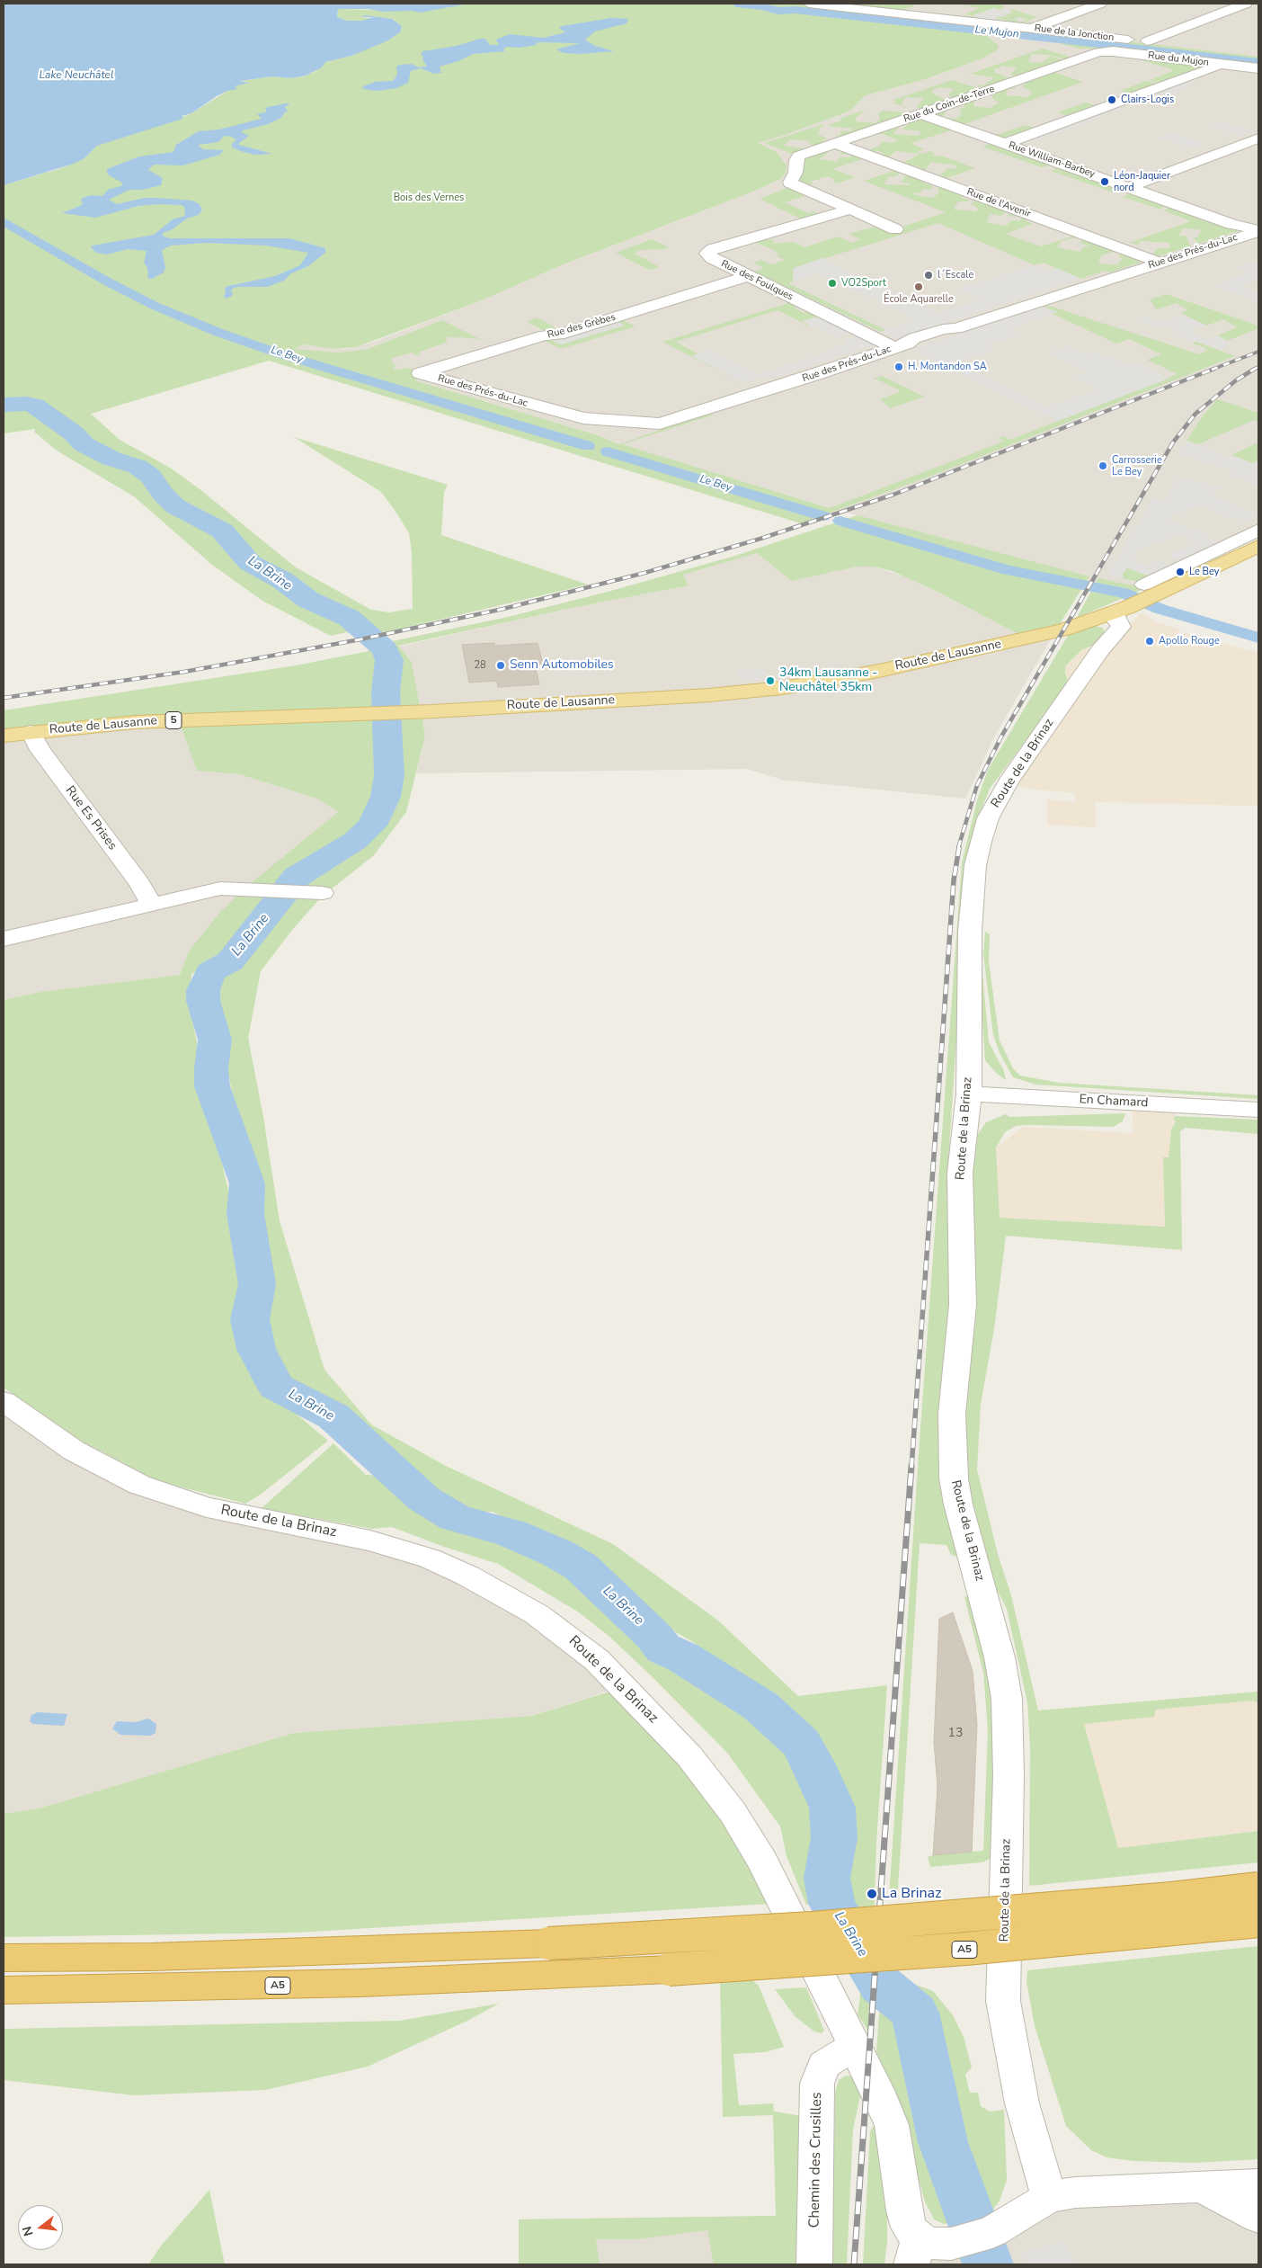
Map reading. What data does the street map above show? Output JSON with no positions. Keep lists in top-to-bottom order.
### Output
{
  "streets": {
    "highway": ["A5"],
    "main road": ["Route de Lausanne", "5"],
    "street": [
      "Rue de la Jonction",
      "Rue du Mujon",
      "Rue du Coin-de-Terre",
      "Rue William-Barbey",
      "Rue de l'Avenir",
      "Rue des Prés-du-Lac",
      "Rue des Foulques",
      "Rue des Grèbes",
      "Route de la Brinaz",
      "Rue Es Prises",
      "En Chamard",
      "Chemin des Crusilles"
    ]
  },
  "crossings": [
    ["Rue du Mujon", "Rue du Coin-de-Terre"],
    ["Rue du Coin-de-Terre", "Rue William-Barbey"],
    ["Rue du Coin-de-Terre", "Rue de l'Avenir"],
    ["Rue du Coin-de-Terre", "Rue des Foulques"],
    ["Rue William-Barbey", "Rue des Prés-du-Lac"],
    ["Rue de l'Avenir", "Rue des Prés-du-Lac"],
    ["Rue des Prés-du-Lac", "Rue des Foulques"],
    ["Rue des Prés-du-Lac", "Rue des Grèbes"],
    ["Rue des Foulques", "Rue des Grèbes"],
    ["Route de Lausanne", "5"],
    ["Route de Lausanne", "Route de la Brinaz"],
    ["Route de Lausanne", "Rue Es Prises"],
    ["5", "Route de la Brinaz"],
    ["Route de la Brinaz", "En Chamard"],
    ["Route de la Brinaz", "Chemin des Crusilles"]
  ],
  "water": [
    "Le Mujon",
    "Lake Neuchâtel",
    "Le Bey",
    "La Brine"
  ],
  "parks": ["Bois des Vernes"],
  "places": [
    "Clairs-Logis",
    "Léon-Jaquier nord",
    "l´Escale",
    "VO2Sport",
    "École Aquarelle",
    "H. Montandon SA",
    "Carrosserie Le Bey",
    "Le Bey",
    "Apollo Rouge",
    "Senn Automobiles",
    "34km Lausanne - Neuchâtel 35km",
    "La Brinaz"
  ],
  "house_numbers": ["28", "13"],
  "north": "left"
}
